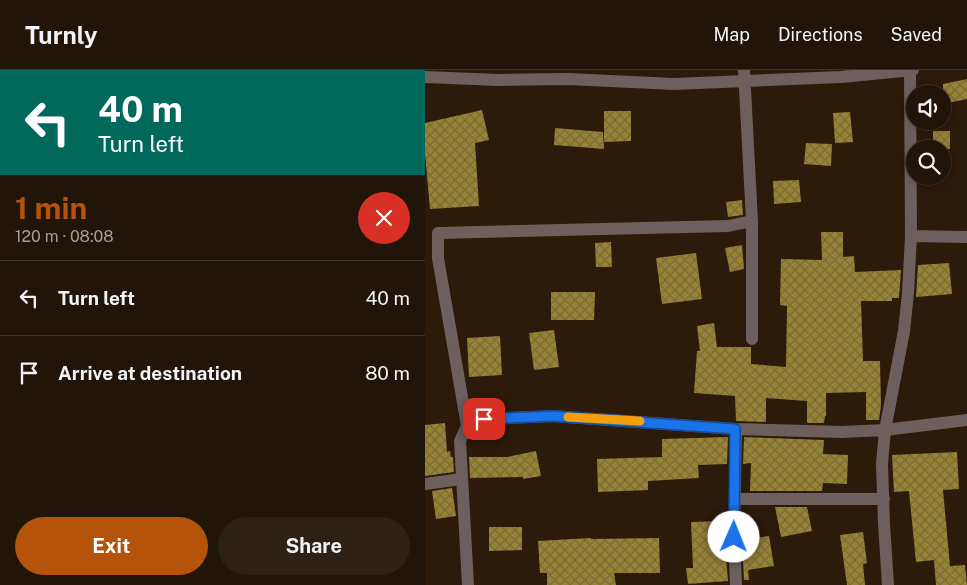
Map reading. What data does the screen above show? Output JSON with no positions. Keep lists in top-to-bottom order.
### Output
{
  "page": {
    "header": "Turnly",
    "nav": ["Map", "Directions", "Saved"],
    "turn": ["40 m", "Turn left"],
    "heading": ["1 min", "120 m · 08:08"],
    "list": [
      {
        "name": "Turn left",
        "value": "40 m"
      },
      {
        "name": "Arrive at destination",
        "value": "80 m"
      }
    ],
    "buttons": ["Exit", "Share"]
  }
}
